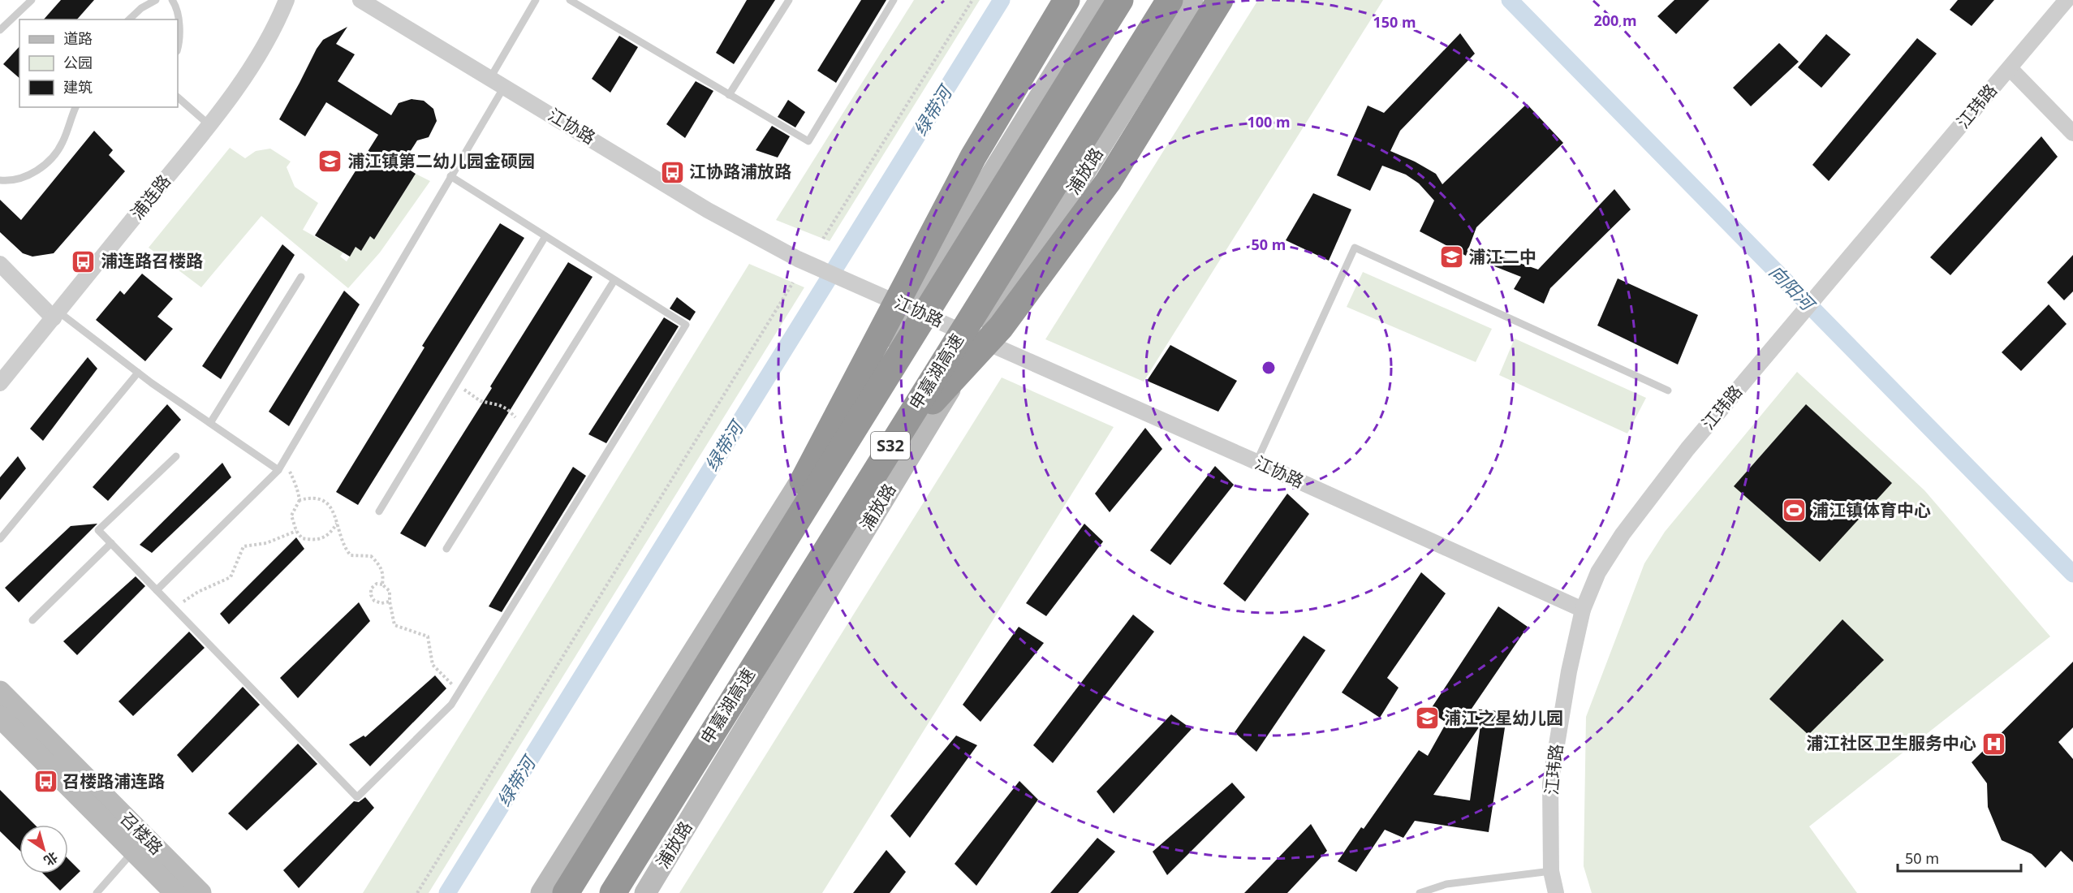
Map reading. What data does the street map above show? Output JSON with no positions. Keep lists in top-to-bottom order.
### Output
{
  "streets": {
    "highway": ["申嘉湖高速", "S32"],
    "main road": ["浦放路", "召楼路"],
    "street": ["江玮路", "江协路", "浦连路"]
  },
  "crossings": [
    ["江玮路", "江协路"],
    ["江协路", "浦放路"]
  ],
  "water": ["绿带河", "向阳河"],
  "places": {
    "school or university": ["浦江镇第二幼儿园金硕园", "浦江二中", "浦江之星幼儿园"],
    "bus stop": ["江协路浦放路", "浦连路召楼路", "召楼路浦连路"],
    "sports": ["浦江镇体育中心"],
    "hospital": ["浦江社区卫生服务中心"]
  },
  "legend": ["道路", "公园", "建筑"],
  "scale_bar": "50 m",
  "north": "bottom right",
  "rings": [
    "200 m",
    "150 m",
    "100 m",
    "50 m"
  ]
}
